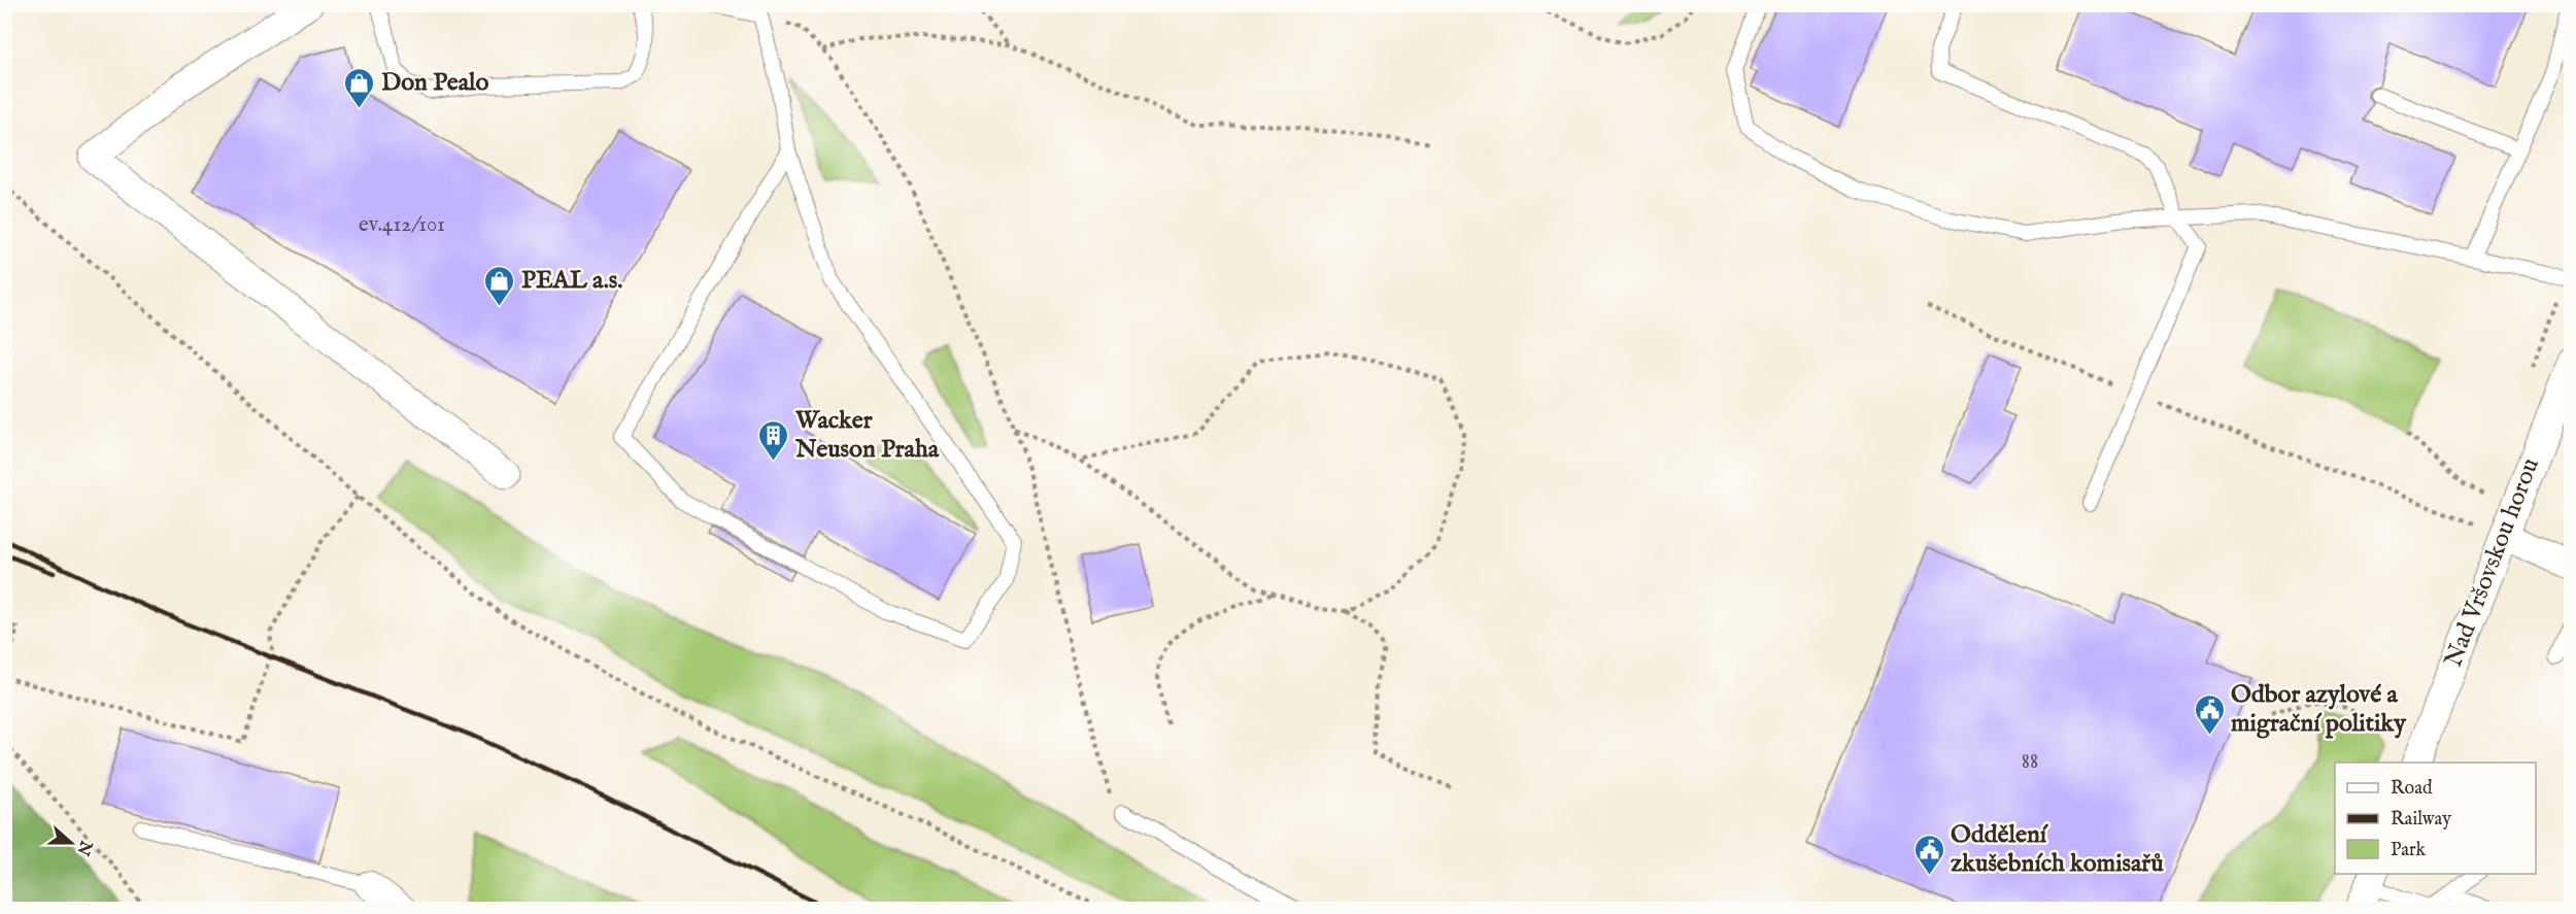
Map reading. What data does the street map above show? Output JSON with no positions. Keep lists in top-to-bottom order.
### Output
{
  "streets": {
    "street": ["Nad Vršovskou horou"]
  },
  "places": {
    "shop": ["Don Pealo", "PEAL a.s."],
    "building": ["Wacker Neuson Praha"],
    "public building": ["Odbor azylové a migrační politiky", "Oddělení zkušebních komisařů"]
  },
  "house_numbers": ["ev.412/101", "88"],
  "legend": ["Road", "Railway", "Park"],
  "north": "right"
}
